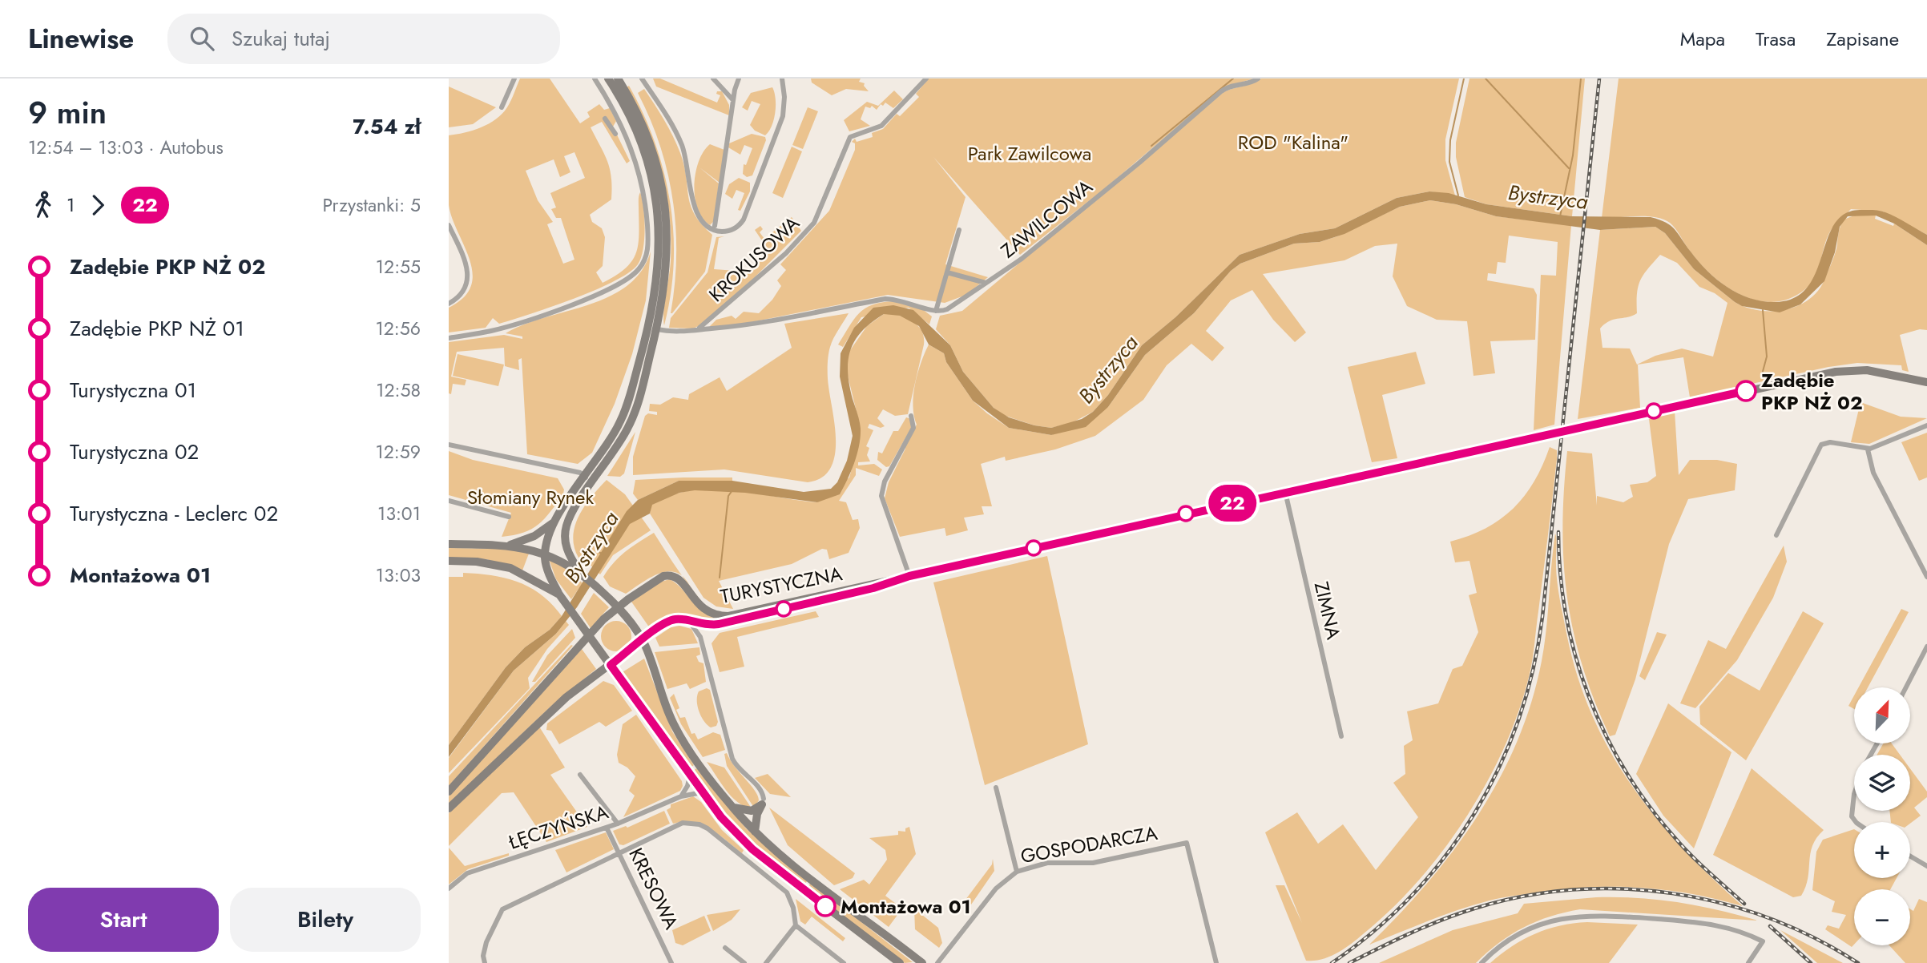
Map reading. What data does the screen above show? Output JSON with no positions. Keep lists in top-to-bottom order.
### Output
{
  "streets": {
    "main road": ["TURYSTYCZNA"],
    "street": [
      "ZAWILCOWA",
      "KROKUSOWA",
      "ZIMNA",
      "ŁĘCZYŃSKA",
      "GOSPODARCZA",
      "KRESOWA"
    ]
  },
  "crossings": [
    ["TURYSTYCZNA", "ZIMNA"],
    ["ŁĘCZYŃSKA", "KRESOWA"]
  ],
  "water": ["Bystrzyca"],
  "parks": ["ROD \"Kalina\"", "Park Zawilcowa", "Słomiany Rynek"],
  "places": ["Zadębie PKP NŻ 02", "Montażowa 01"],
  "lines": ["bus line 22"],
  "north": "top right",
  "page": {
    "header": "Linewise",
    "search": "Szukaj tutaj",
    "nav": ["Mapa", "Trasa", "Zapisane"],
    "heading": ["9 min", "12:54 – 13:03 · Autobus", "7.54 zł"],
    "on_map": "22",
    "legs": ["1", "22", "Przystanki: 5"],
    "list": [
      {
        "name": "Zadębie PKP NŻ 02",
        "value": "12:55"
      },
      {
        "name": "Zadębie PKP NŻ 01",
        "value": "12:56"
      },
      {
        "name": "Turystyczna 01",
        "value": "12:58"
      },
      {
        "name": "Turystyczna 02",
        "value": "12:59"
      },
      {
        "name": "Turystyczna - Leclerc 02",
        "value": "13:01"
      },
      {
        "name": "Montażowa 01",
        "value": "13:03"
      }
    ],
    "map_buttons": ["+", "−"],
    "buttons": ["Start", "Bilety"]
  }
}
